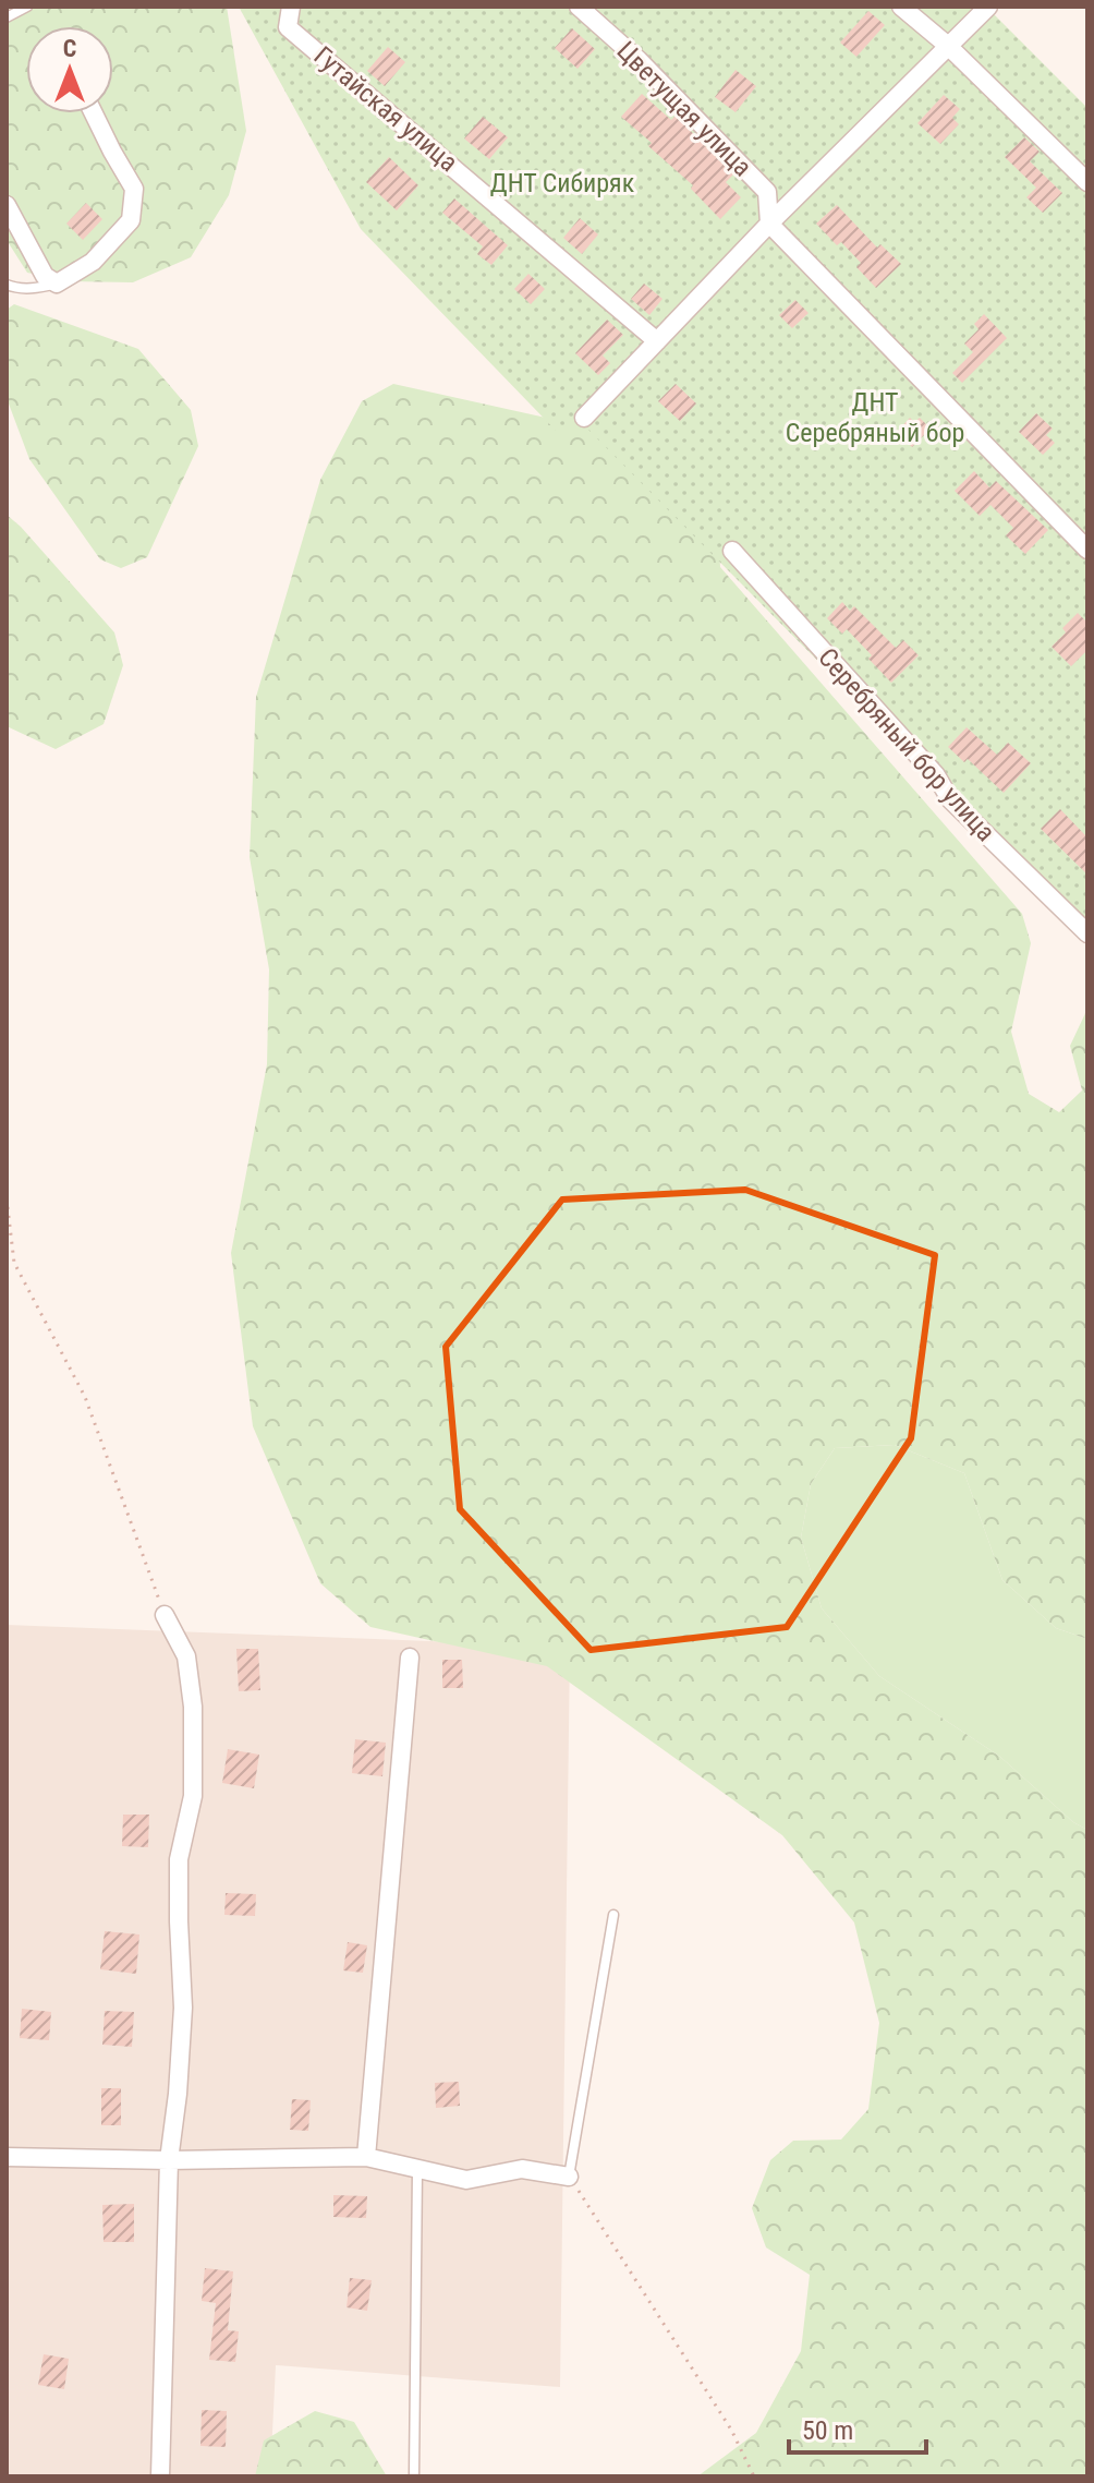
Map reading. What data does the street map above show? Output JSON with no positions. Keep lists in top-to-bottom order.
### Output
{
  "streets": {
    "street": ["Гутайская улица", "Цветущая улица", "Серебряный бор улица"]
  },
  "parks": ["ДНТ Сибиряк", "ДНТ Серебряный бор"],
  "scale_bar": "50 m",
  "north": "top"
}
